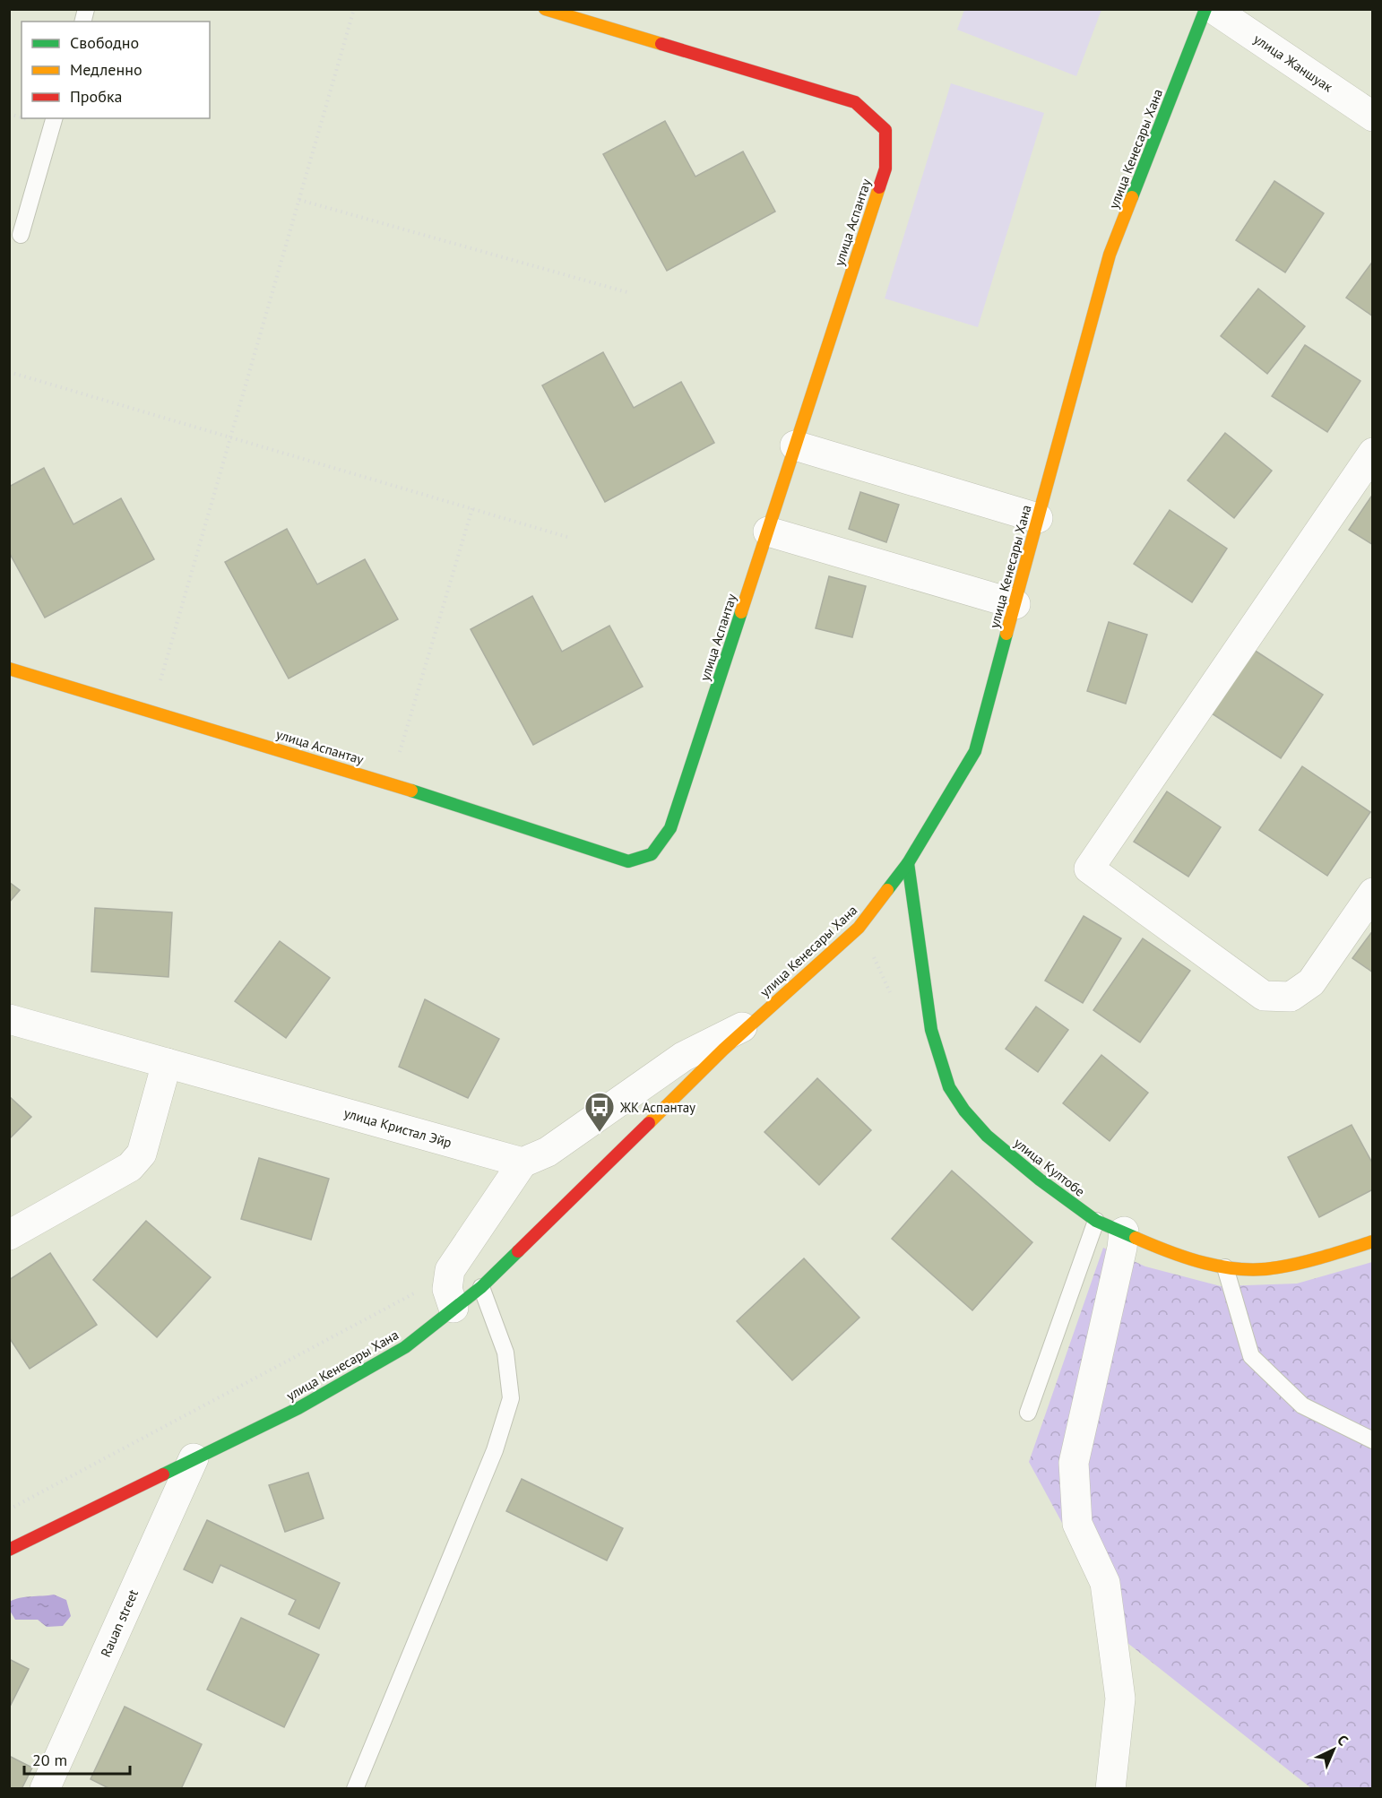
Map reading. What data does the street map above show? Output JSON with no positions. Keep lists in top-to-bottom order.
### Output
{
  "streets": {
    "street": [
      "улица Жаншуак",
      "улица Кенесары Хана",
      "улица Аспантау",
      "улица Кристал Эйр",
      "улица Култобе",
      "Rauan street"
    ]
  },
  "crossings": [
    ["улица Кенесары Хана", "улица Култобе"],
    ["улица Кенесары Хана", "Rauan street"]
  ],
  "places": {
    "bus stop": ["ЖК Аспантау"]
  },
  "legend": ["Свободно", "Медленно", "Пробка"],
  "scale_bar": "20 m",
  "north": "top right"
}
